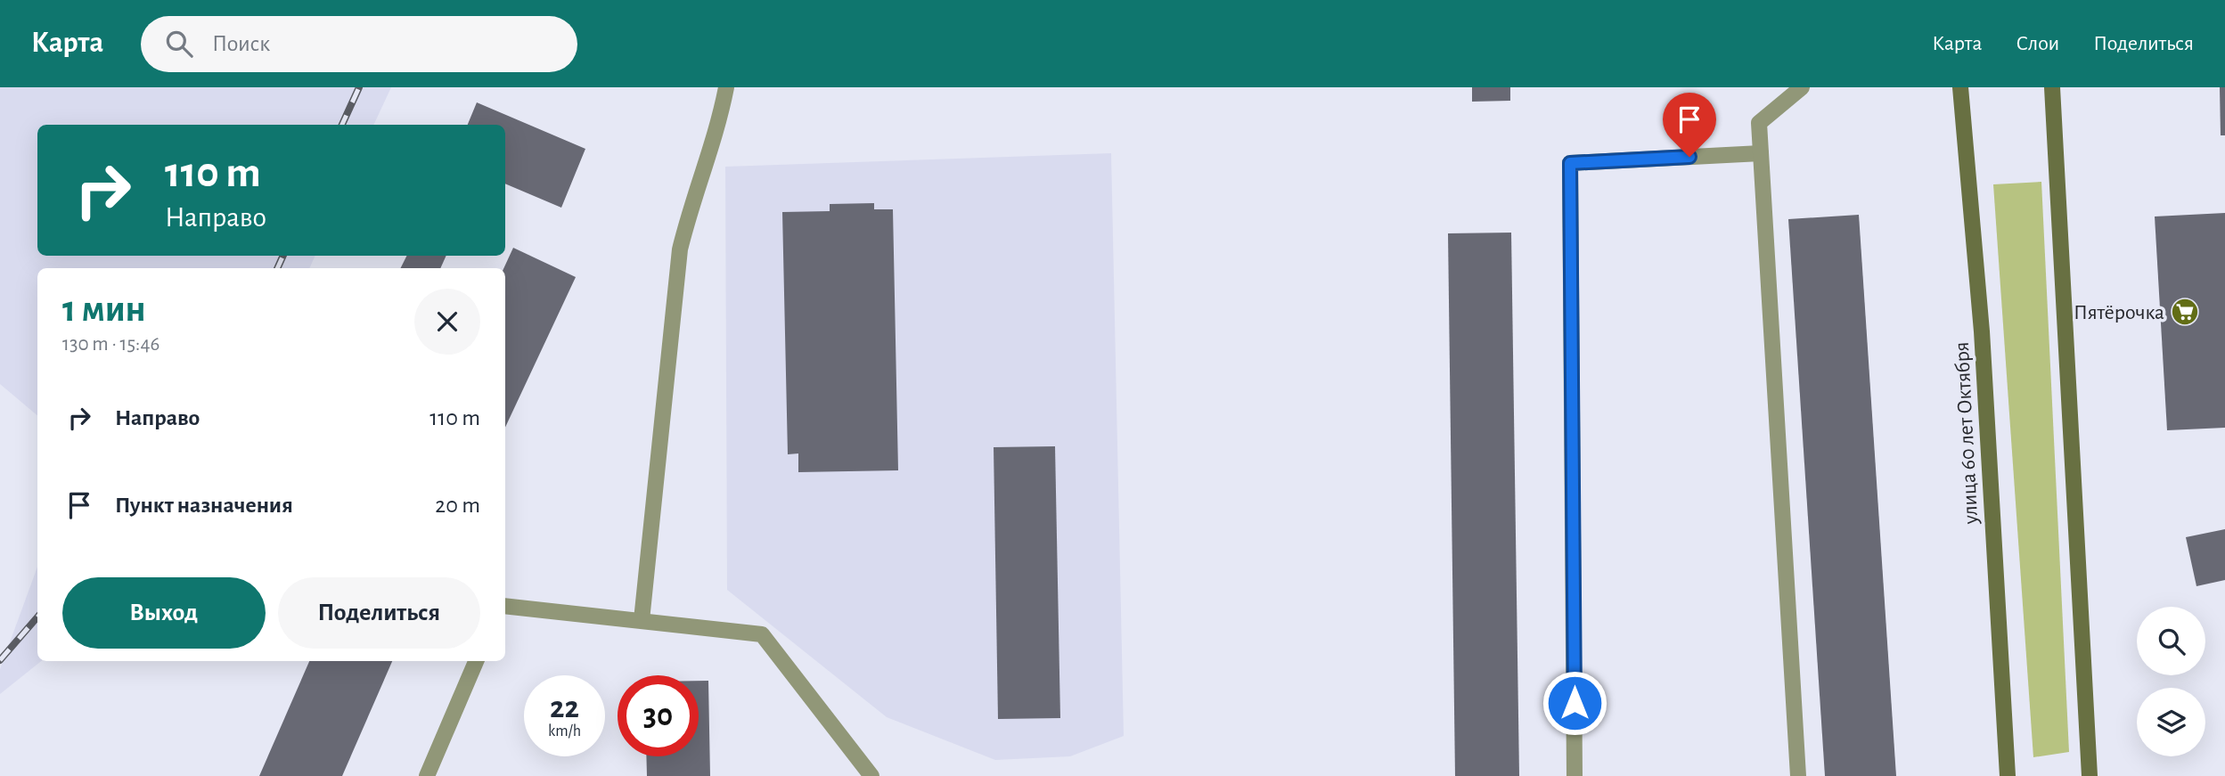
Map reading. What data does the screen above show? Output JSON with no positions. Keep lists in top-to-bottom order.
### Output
{
  "streets": {
    "street": ["улица 60 лет Октября"]
  },
  "places": {
    "supermarket": ["Пятёрочка"]
  },
  "page": {
    "header": "Карта",
    "search": "Поиск",
    "nav": ["Карта", "Слои", "Поделиться"],
    "turn": ["110 m", "Направо"],
    "heading": ["1 мин", "130 m · 15:46"],
    "list": [
      {
        "name": "Направо",
        "value": "110 m"
      },
      {
        "name": "Пункт назначения",
        "value": "20 m"
      }
    ],
    "buttons": ["Выход", "Поделиться"],
    "speed": "22 km/h",
    "limit": "30"
  }
}
